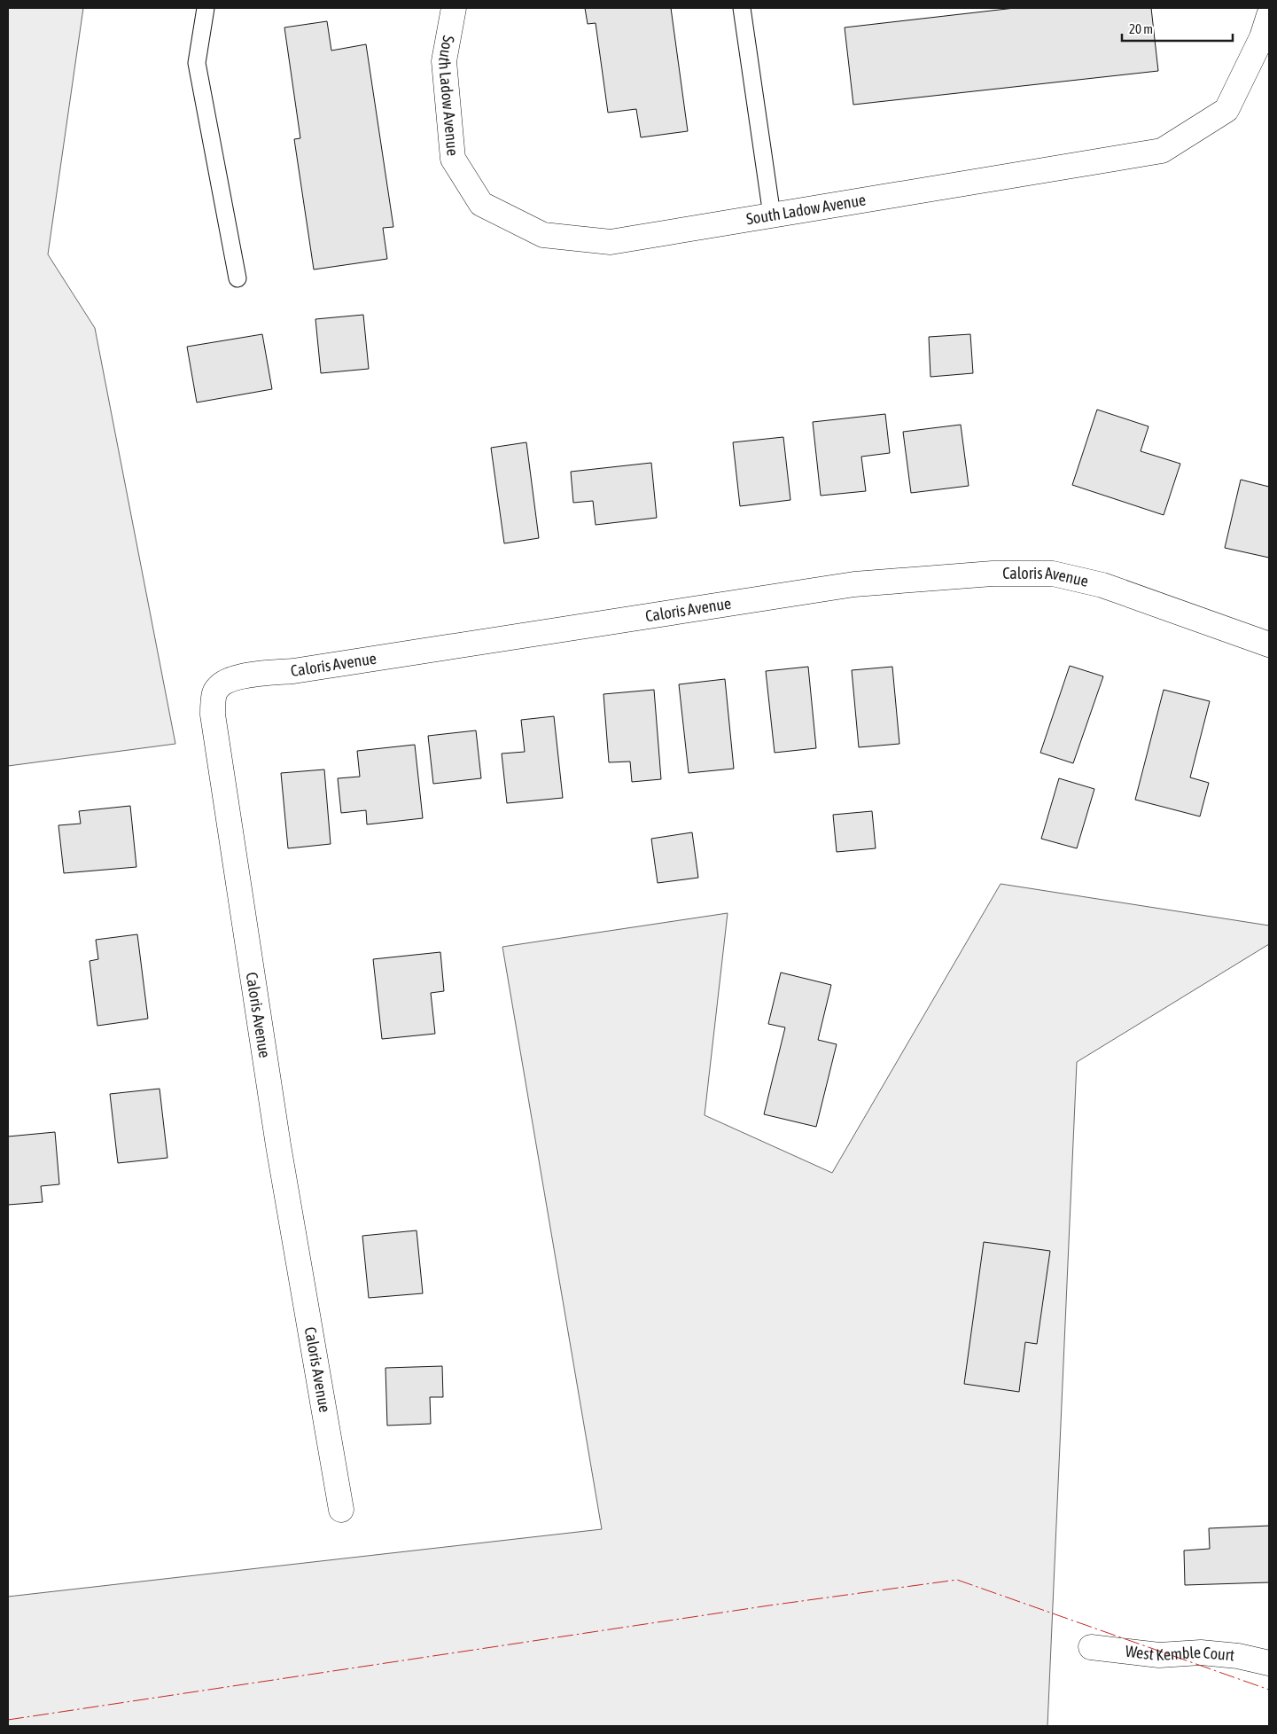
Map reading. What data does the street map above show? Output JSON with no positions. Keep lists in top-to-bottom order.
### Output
{
  "streets": {
    "street": ["South Ladow Avenue", "Caloris Avenue", "West Kemble Court"]
  },
  "scale_bar": "20 m"
}
